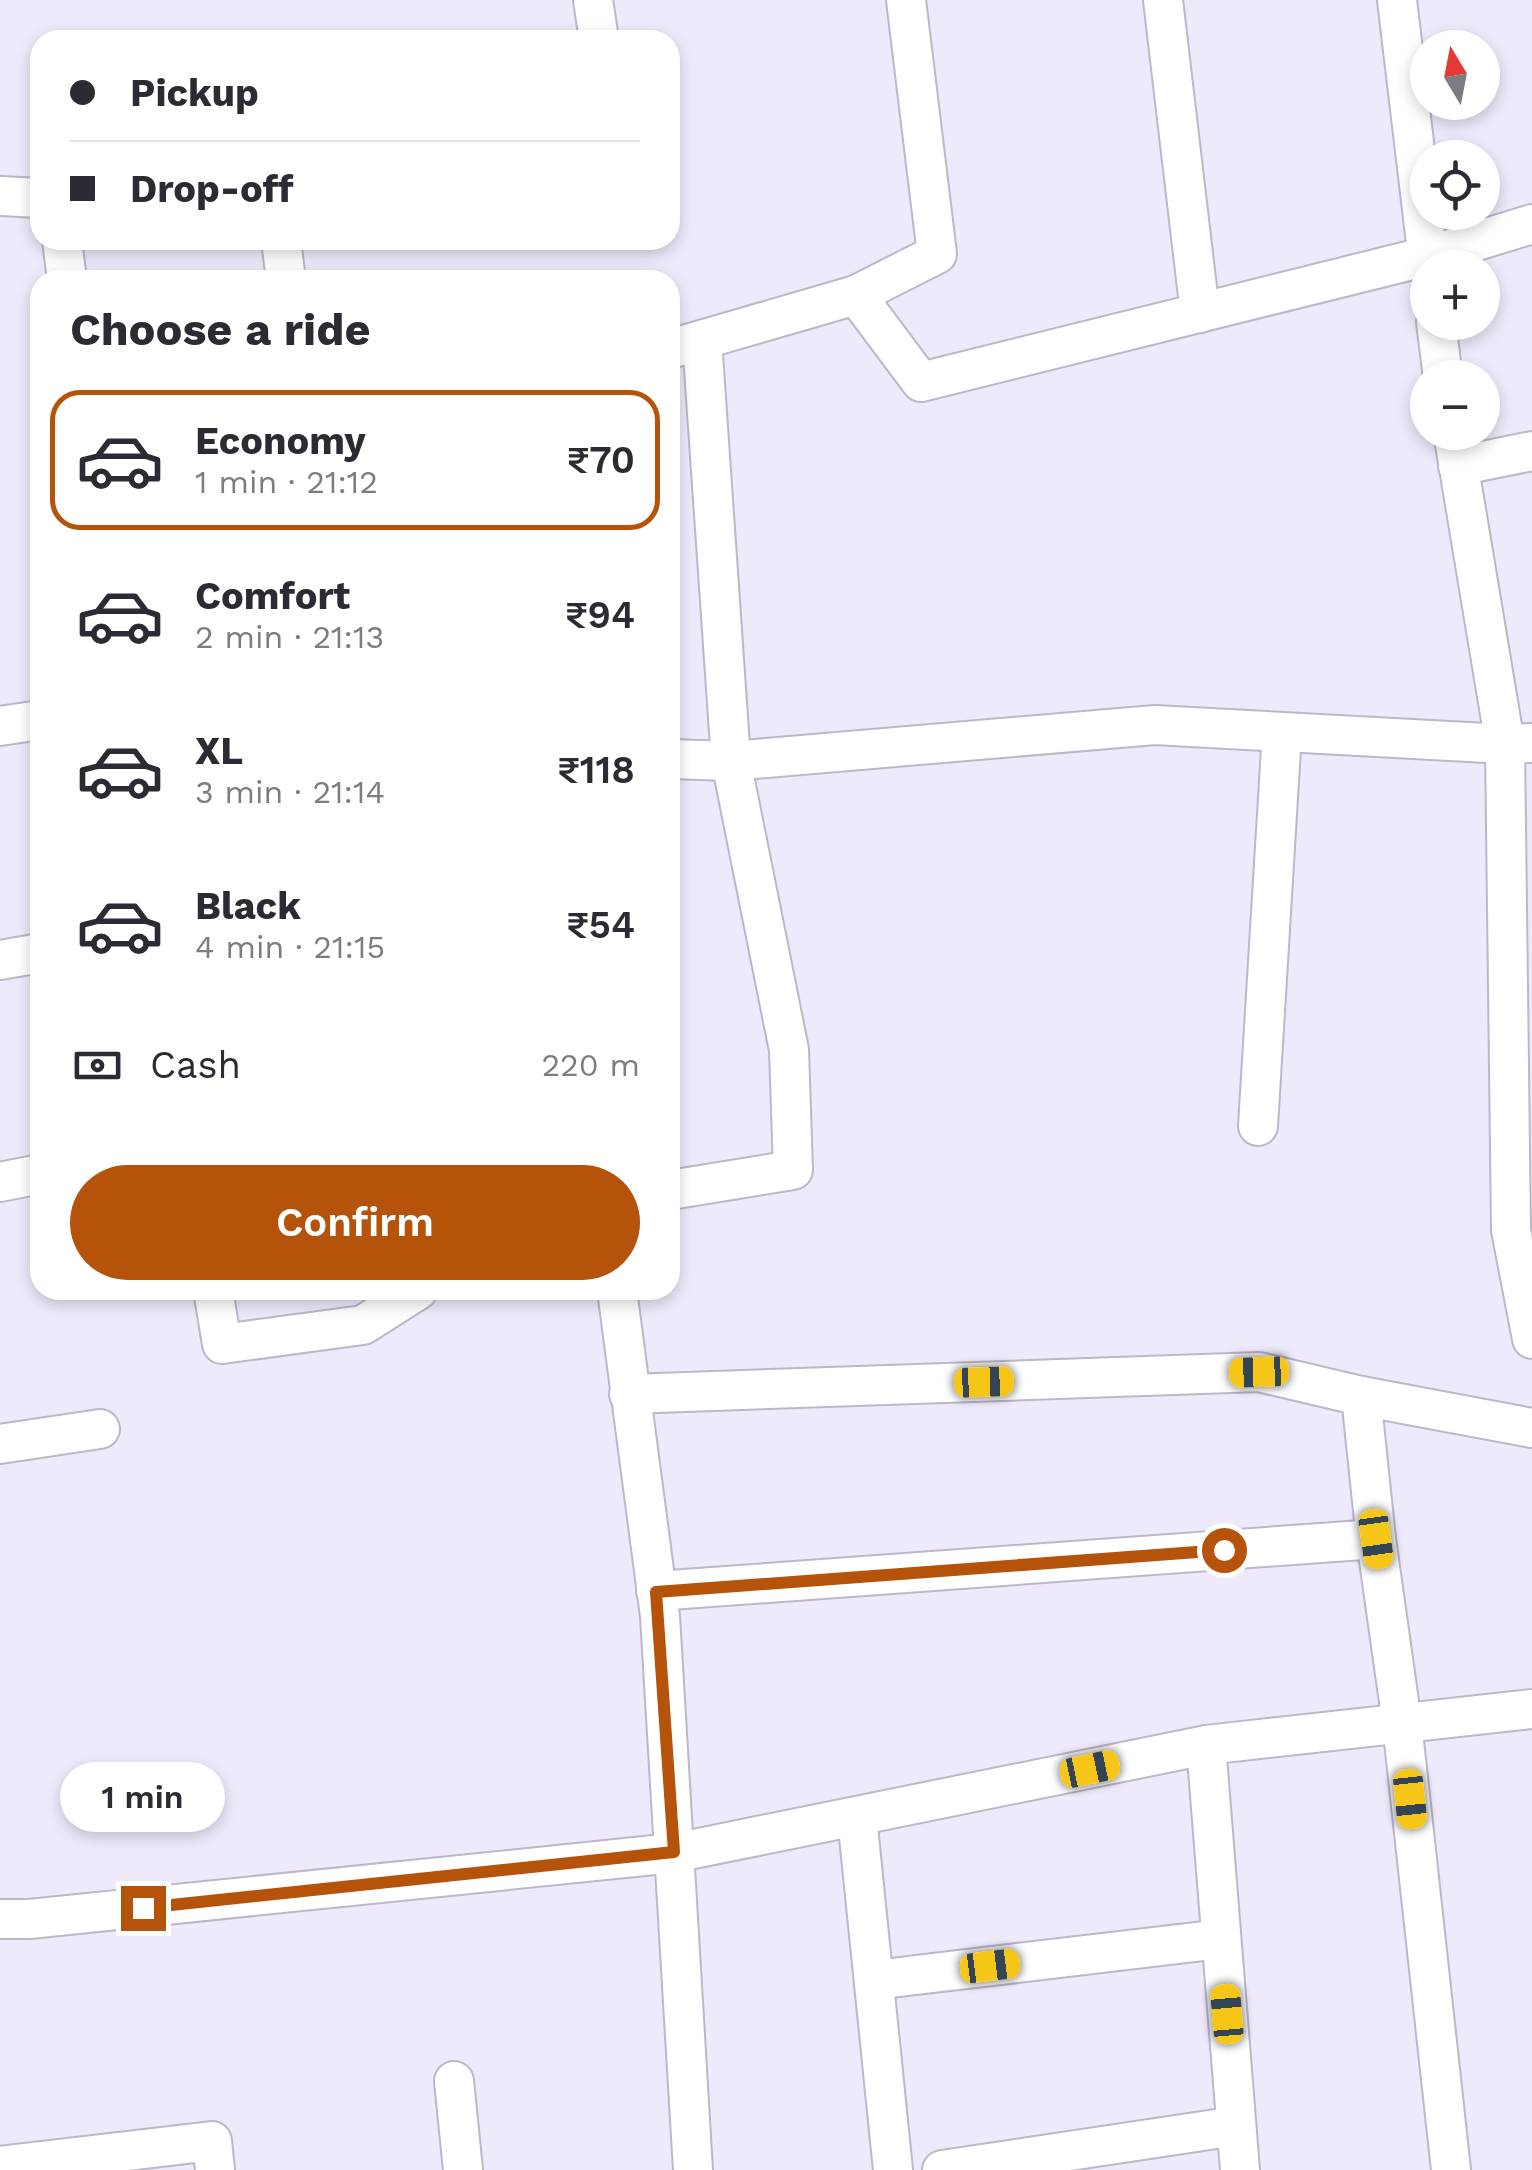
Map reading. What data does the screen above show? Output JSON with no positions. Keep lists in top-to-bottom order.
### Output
{
  "north": "top",
  "page": {
    "map_buttons": ["+", "−"],
    "banner": ["Pickup", "Drop-off"],
    "heading": "Choose a ride",
    "list": [
      {
        "name": "Economy",
        "note": "1 min · 21:12",
        "value": "₹70"
      },
      {
        "name": "Comfort",
        "note": "2 min · 21:13",
        "value": "₹94"
      },
      {
        "name": "XL",
        "note": "3 min · 21:14",
        "value": "₹118"
      },
      {
        "name": "Black",
        "note": "4 min · 21:15",
        "value": "₹54"
      }
    ],
    "pay": ["Cash", "220 m"],
    "buttons": "Confirm",
    "bubble": "1 min"
  }
}
